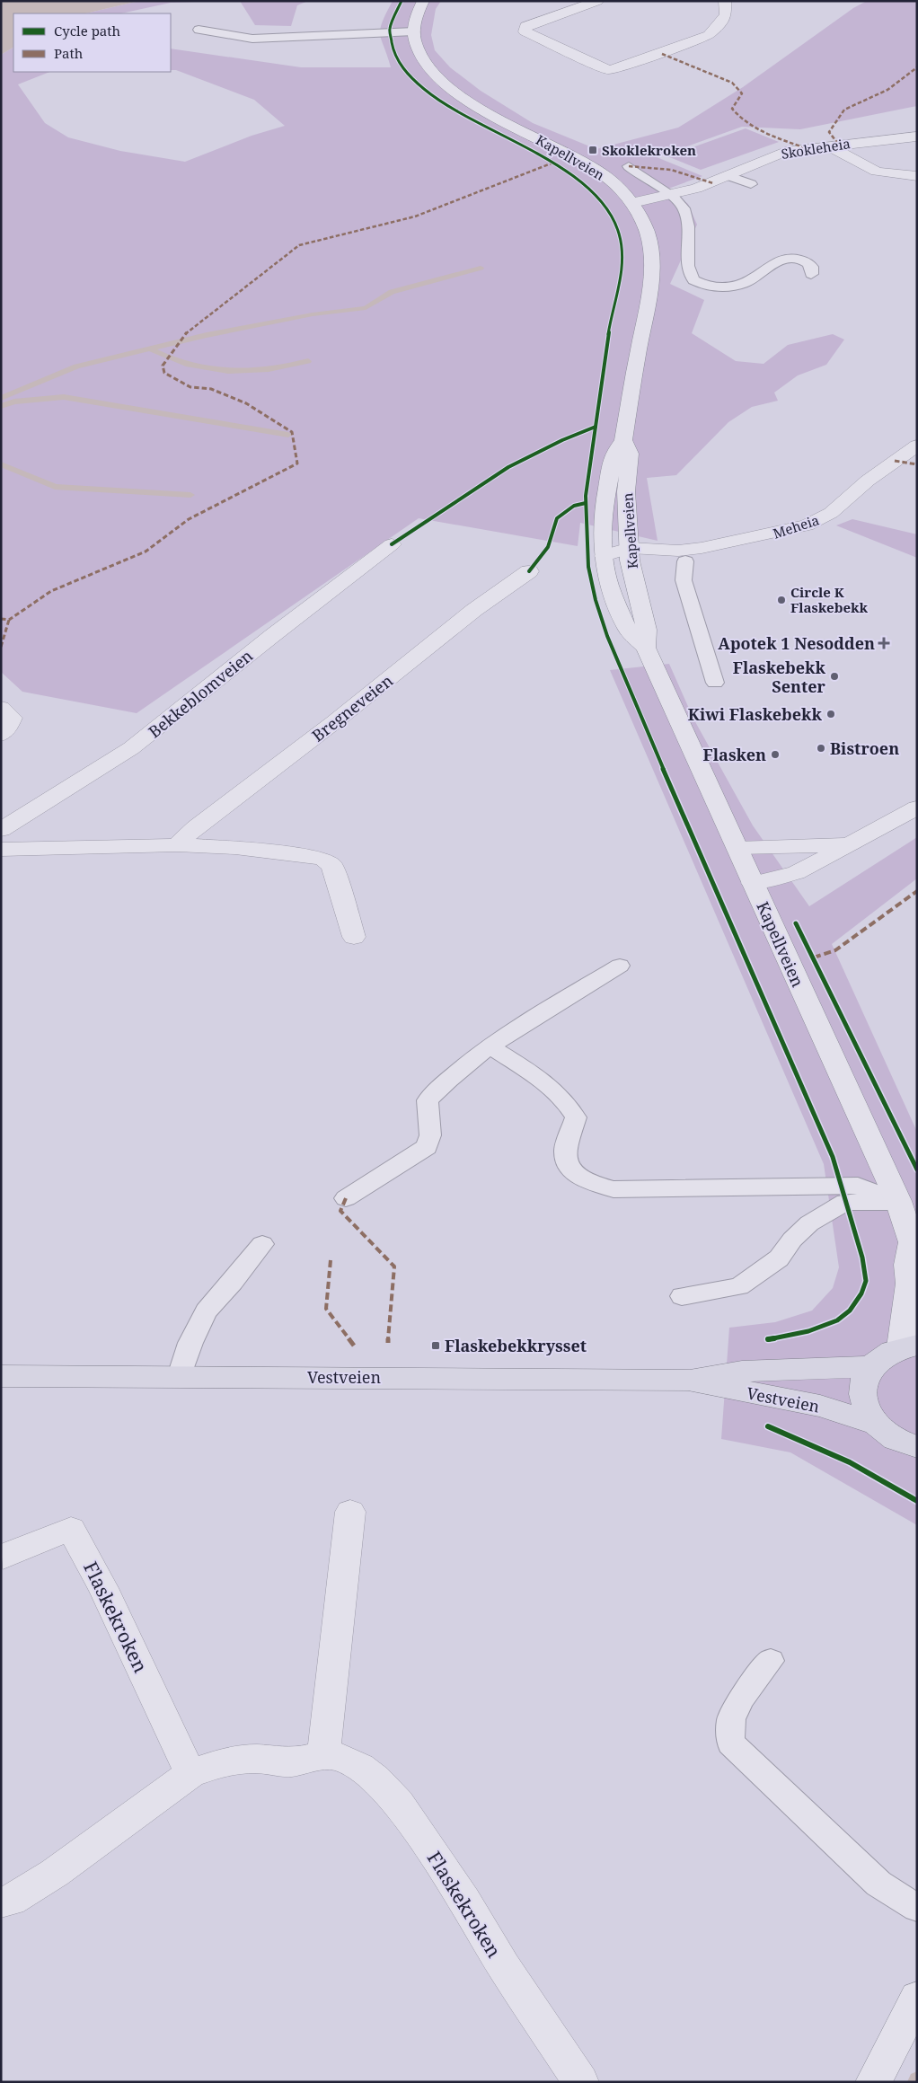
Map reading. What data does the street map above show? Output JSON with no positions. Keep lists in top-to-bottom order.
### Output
{
  "streets": {
    "main road": ["Vestveien"],
    "street": [
      "Skokleheia",
      "Kapellveien",
      "Meheia",
      "Bekkeblomveien",
      "Bregneveien",
      "Flaskekroken"
    ]
  },
  "crossings": [
    ["Skokleheia", "Kapellveien"],
    ["Kapellveien", "Meheia"]
  ],
  "places": {
    "transit": ["Skoklekroken", "Flaskebekkrysset"],
    "other": [
      "Circle K Flaskebekk",
      "Flaskebekk Senter",
      "Kiwi Flaskebekk",
      "Bistroen",
      "Flasken"
    ],
    "health": ["Apotek 1 Nesodden"]
  },
  "legend": ["Cycle path", "Path"]
}
